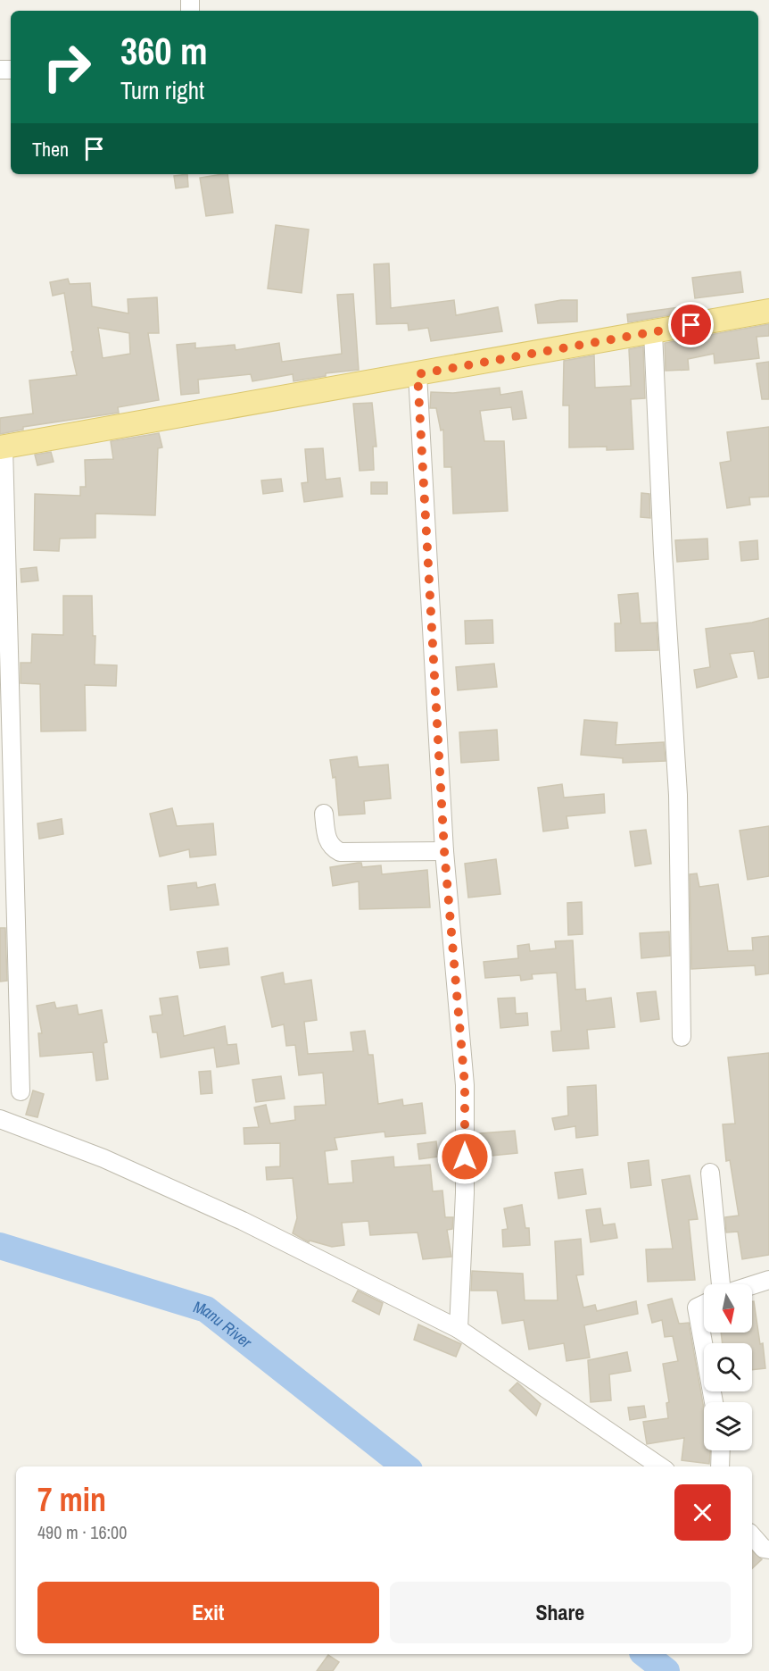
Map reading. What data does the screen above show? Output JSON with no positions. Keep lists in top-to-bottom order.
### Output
{
  "water": ["Manu River"],
  "north": "bottom",
  "page": {
    "turn": ["360 m", "Turn right"],
    "then": "Then",
    "heading": ["7 min", "490 m · 16:00"],
    "buttons": ["Exit", "Share"]
  }
}
